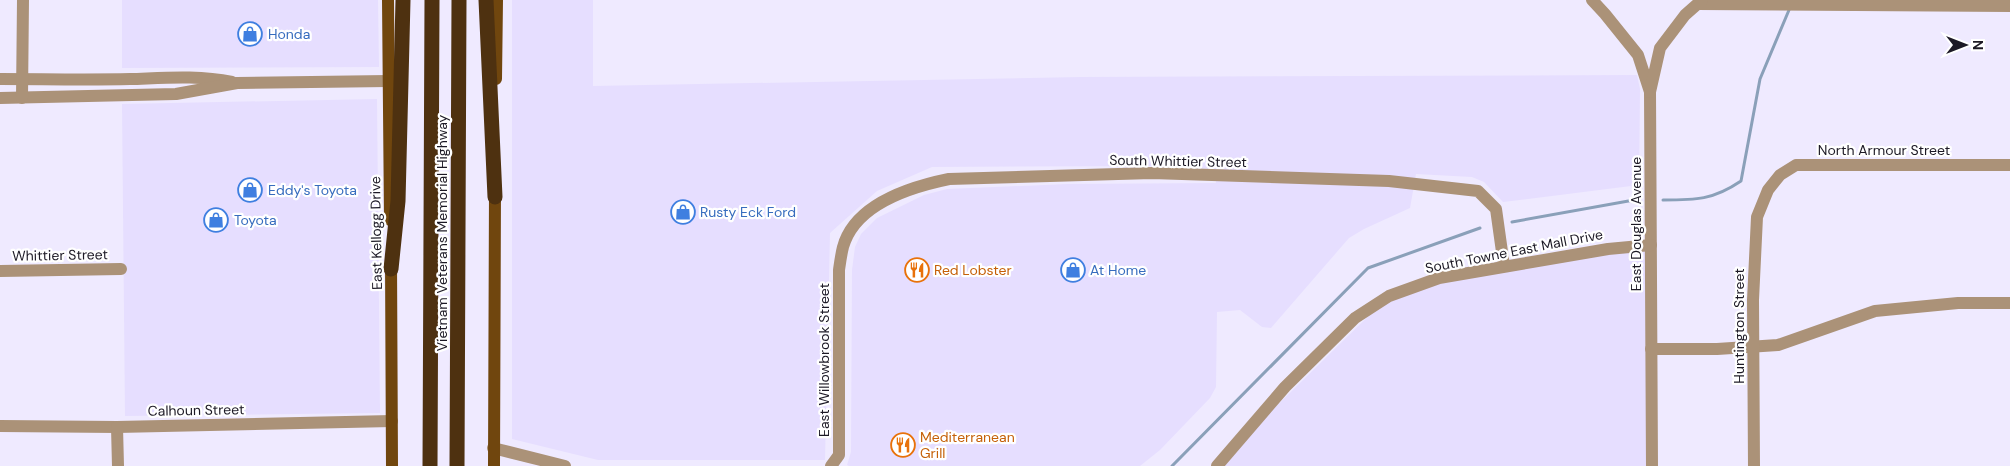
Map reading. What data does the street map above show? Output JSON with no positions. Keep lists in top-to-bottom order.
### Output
{
  "streets": {
    "highway": ["Vietnam Veterans Memorial Highway"],
    "main road": ["East Kellogg Drive"],
    "street": [
      "North Armour Street",
      "South Whittier Street",
      "East Douglas Avenue",
      "South Towne East Mall Drive",
      "Whittier Street",
      "Huntington Street",
      "East Willowbrook Street",
      "Calhoun Street"
    ]
  },
  "crossings": [
    ["North Armour Street", "Huntington Street"],
    ["South Whittier Street", "South Towne East Mall Drive"],
    ["South Whittier Street", "East Willowbrook Street"],
    ["East Douglas Avenue", "South Towne East Mall Drive"],
    ["East Kellogg Drive", "Calhoun Street"]
  ],
  "places": {
    "shop": [
      "Honda",
      "Eddy's Toyota",
      "Rusty Eck Ford",
      "Toyota",
      "At Home"
    ],
    "restaurant": ["Red Lobster", "Mediterranean Grill"]
  },
  "north": "right"
}
